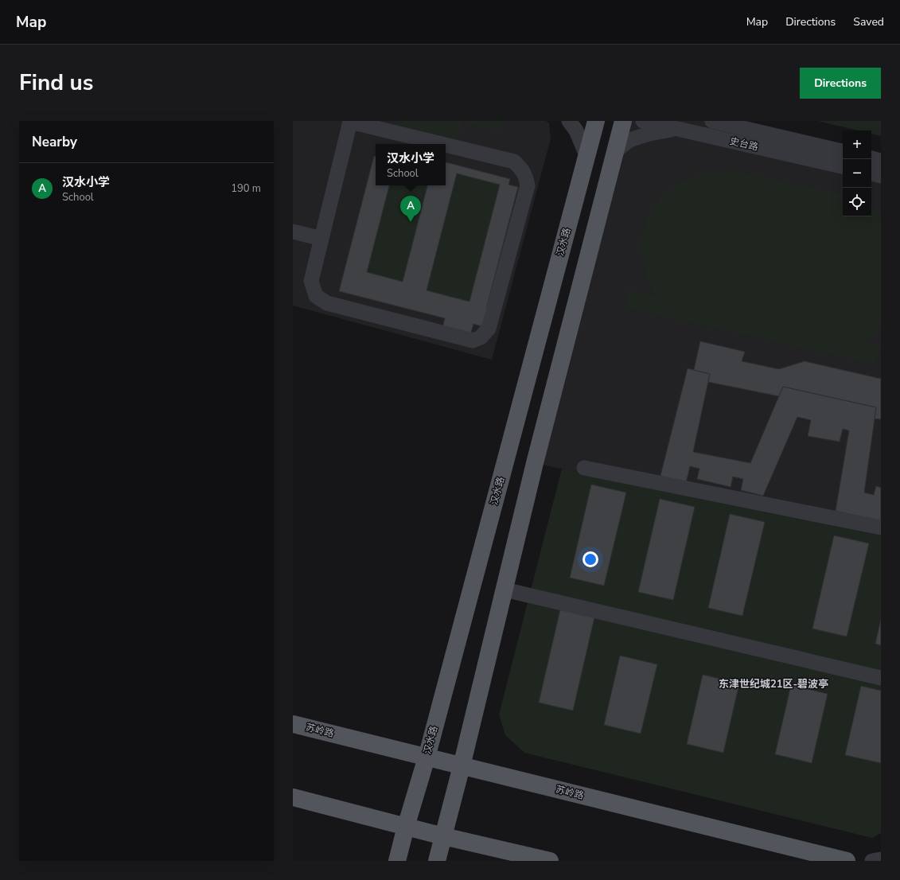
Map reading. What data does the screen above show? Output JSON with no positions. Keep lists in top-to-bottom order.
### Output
{
  "streets": {
    "main road": ["汉水路", "苏岭路"],
    "street": ["史台路"]
  },
  "crossings": [
    ["汉水路", "苏岭路"]
  ],
  "districts": ["东津世纪城21区-碧波亭"],
  "page": {
    "header": "Map",
    "nav": ["Map", "Directions", "Saved"],
    "title": "Find us",
    "buttons": "Directions",
    "heading": "Nearby",
    "map_buttons": ["+", "−"],
    "popup": ["汉水小学", "School"],
    "list": [
      {
        "mark": "A",
        "name": "汉水小学",
        "note": "School",
        "value": "190 m"
      }
    ],
    "pins": "A"
  }
}
